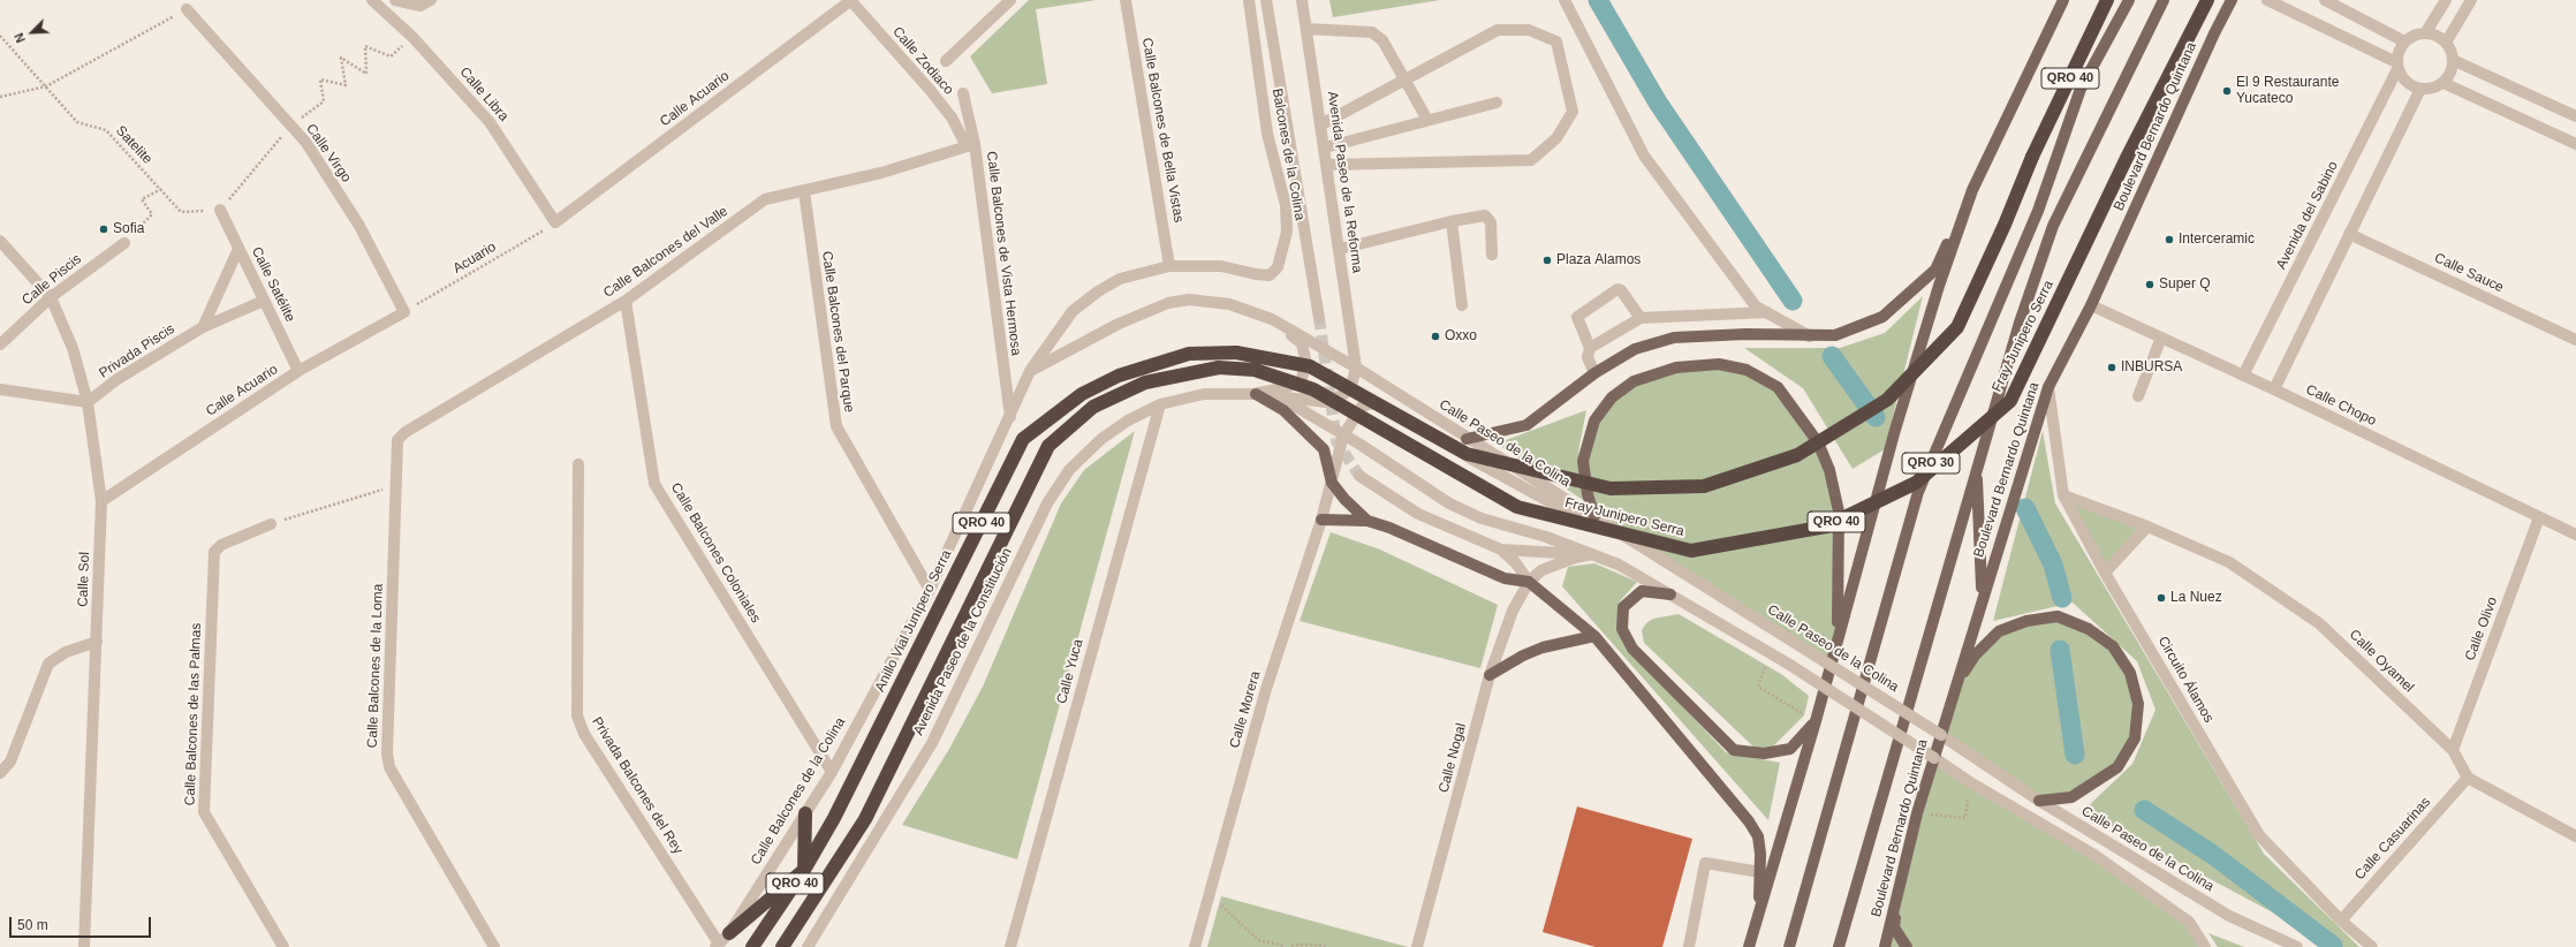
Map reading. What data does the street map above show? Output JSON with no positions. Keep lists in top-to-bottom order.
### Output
{
  "streets": {
    "highway": ["QRO 40", "Fray Junipero Serra", "Anillo Vial Junípero Serra"],
    "main road": ["Boulevard Bernardo Quintana", "QRO 30"],
    "street": [
      "Calle Zodiaco",
      "Calle Libra",
      "Calle Acuario",
      "Calle Balcones de Bella Vistas",
      "Calle Virgo",
      "Balcones de la Colina",
      "Avenida Paseo de la Reforma",
      "Avenida del Sabino",
      "Calle Balcones del Valle",
      "Calle Balcones de Vista Hermosa",
      "Calle Sauce",
      "Calle Piscis",
      "Calle Satélite",
      "Calle Balcones del Parque",
      "Privada Piscis",
      "Calle Chopo",
      "Calle Paseo de la Colina",
      "Calle Balcones Coloniales",
      "Calle Sol",
      "Calle Olivo",
      "Avenida Paseo de la Constitución",
      "Calle Oyamel",
      "Calle Balcones de la Loma",
      "Calle Yuca",
      "Circuito Álamos",
      "Calle Morera",
      "Calle Balcones de las Palmas",
      "Calle Nogal",
      "Privada Balcones del Rey",
      "Calle Balcones de la Colina",
      "Calle Casuarinas"
    ],
    "path": ["Satelite", "Acuario"]
  },
  "crossings": [
    ["Calle Zodiaco", "Calle Acuario"],
    ["Calle Zodiaco", "Calle Balcones del Valle"],
    ["Calle Zodiaco", "Calle Balcones de Vista Hermosa"],
    ["Calle Libra", "Calle Acuario"],
    ["Calle Libra", "Acuario"],
    ["Calle Acuario", "Calle Virgo"],
    ["Calle Acuario", "Acuario"],
    ["Calle Acuario", "Calle Satélite"],
    ["Calle Acuario", "Calle Sol"],
    ["Boulevard Bernardo Quintana", "Calle Chopo"],
    ["Boulevard Bernardo Quintana", "Circuito Álamos"],
    ["Calle Balcones de Bella Vistas", "Balcones de la Colina"],
    ["Satelite", "Calle Satélite"],
    ["Calle Virgo", "Acuario"],
    ["Balcones de la Colina", "Calle Balcones de la Colina"],
    ["Avenida Paseo de la Reforma", "Calle Paseo de la Colina"],
    ["Avenida del Sabino", "Calle Chopo"],
    ["Calle Balcones del Valle", "Calle Balcones de Vista Hermosa"],
    ["Calle Balcones del Valle", "Calle Balcones del Parque"],
    ["Calle Balcones del Valle", "Calle Balcones Coloniales"],
    ["Calle Balcones del Valle", "Calle Balcones de la Loma"],
    ["Calle Balcones de Vista Hermosa", "Calle Balcones de la Colina"],
    ["Calle Piscis", "Calle Sol"],
    ["Calle Satélite", "Privada Piscis"],
    ["Calle Balcones del Parque", "Calle Balcones de la Colina"],
    ["Fray Junipero Serra", "Anillo Vial Junípero Serra"],
    ["Privada Piscis", "Calle Sol"],
    ["Calle Chopo", "Calle Olivo"],
    ["Calle Paseo de la Colina", "Calle Morera"],
    ["Calle Balcones Coloniales", "Calle Balcones de la Colina"],
    ["Calle Olivo", "Calle Oyamel"],
    ["Avenida Paseo de la Constitución", "Calle Yuca"],
    ["Avenida Paseo de la Constitución", "Calle Morera"],
    ["Calle Oyamel", "Circuito Álamos"],
    ["Calle Oyamel", "Calle Casuarinas"],
    ["Circuito Álamos", "Calle Casuarinas"],
    ["Privada Balcones del Rey", "Calle Balcones de la Colina"]
  ],
  "places": [
    "El 9 Restaurante Yucateco",
    "Sofia",
    "Interceramic",
    "Plaza Alamos",
    "Super Q",
    "Oxxo",
    "INBURSA",
    "La Nuez"
  ],
  "scale_bar": "50 m",
  "north": "bottom left"
}
